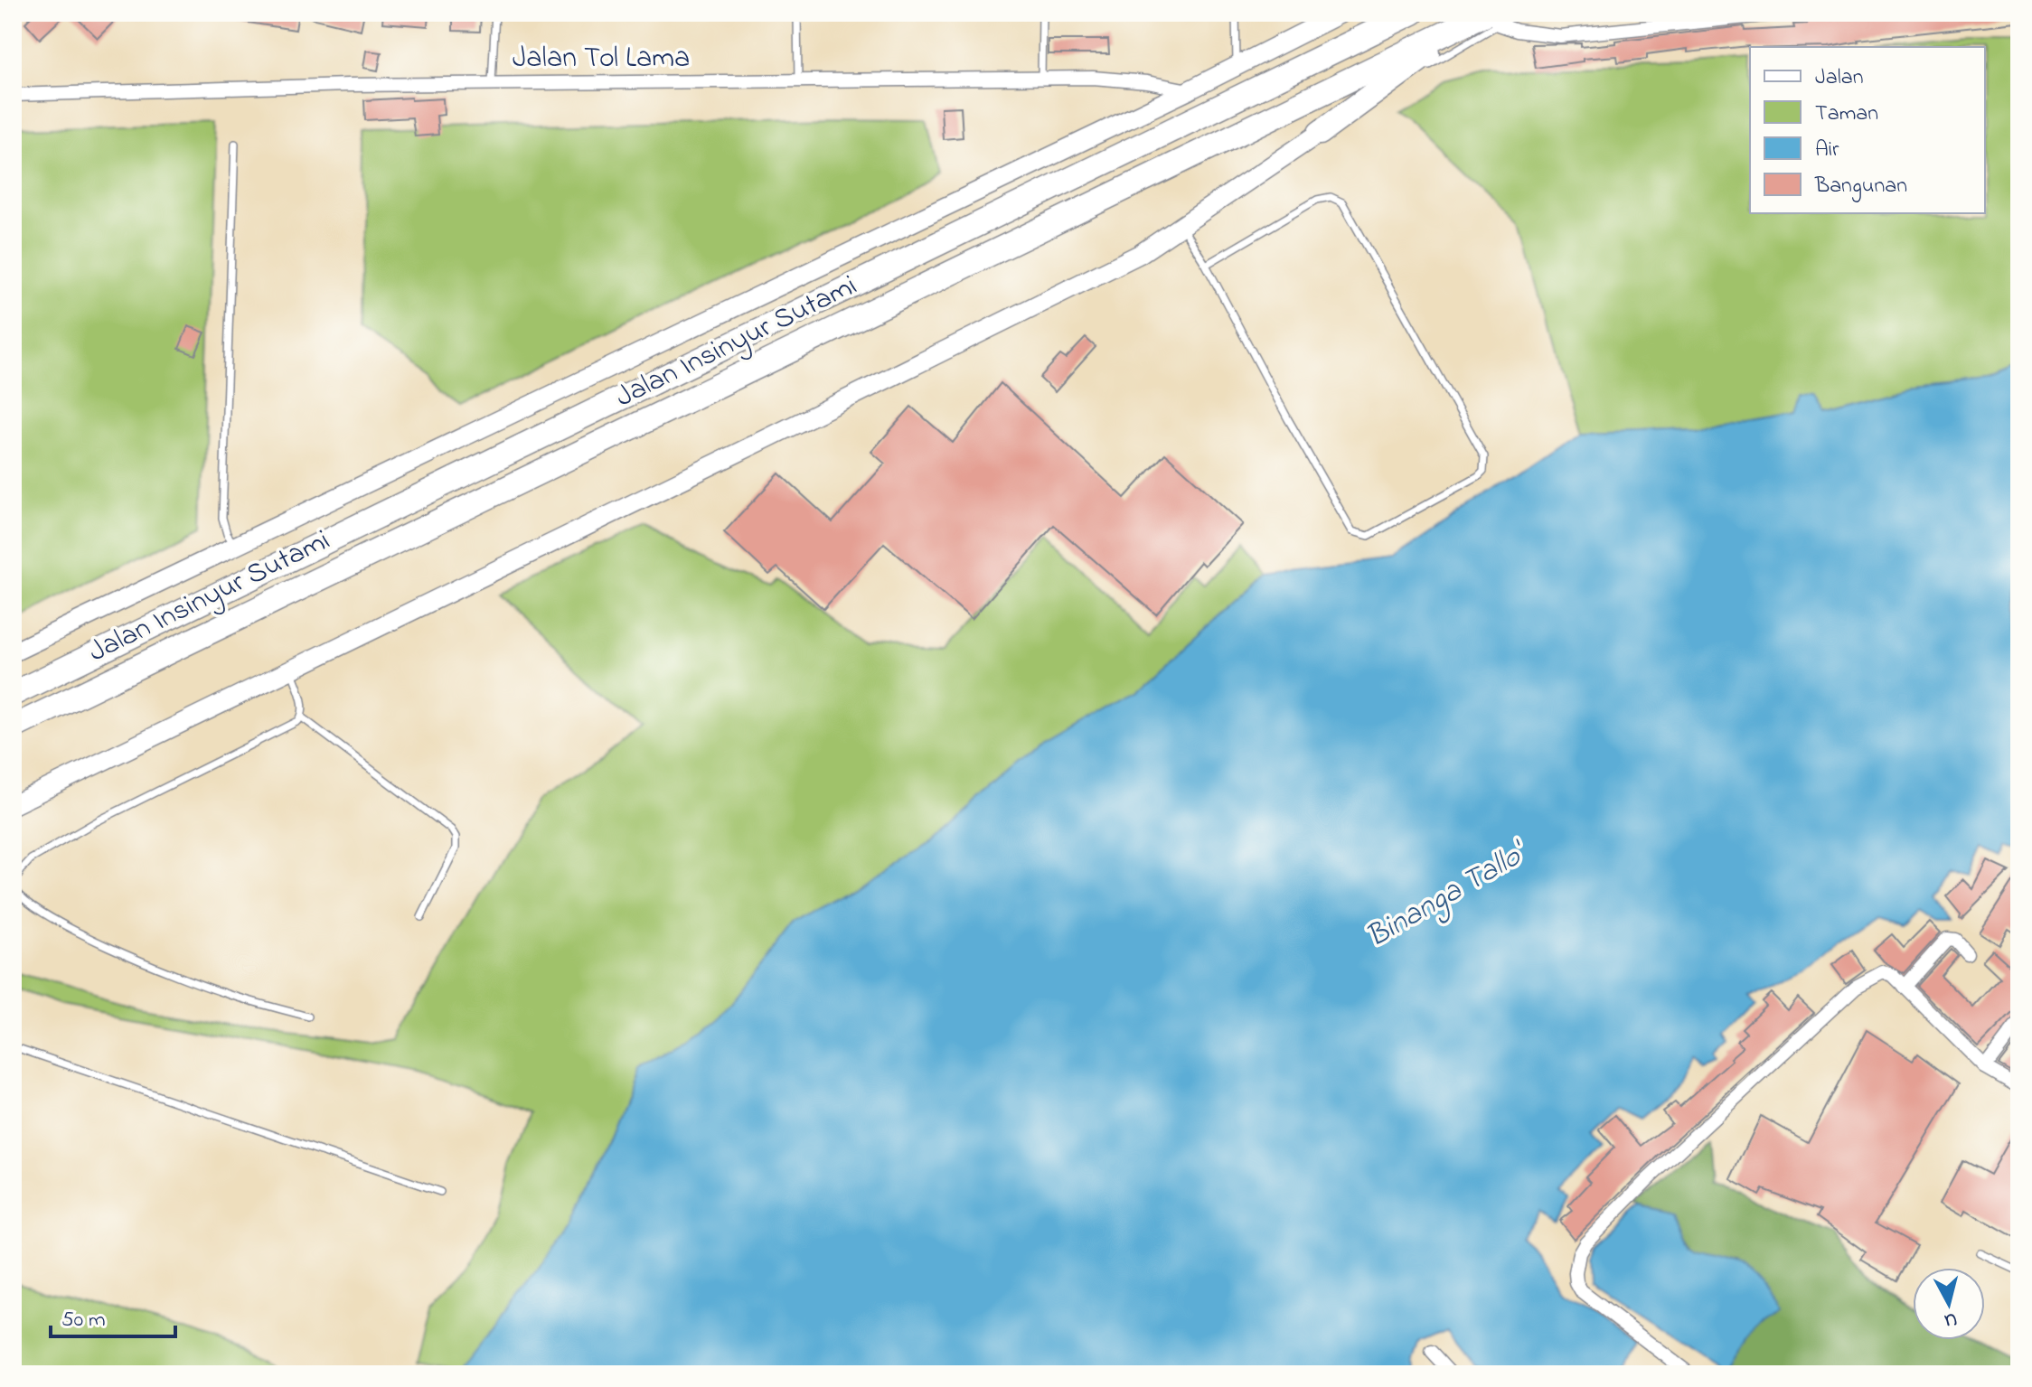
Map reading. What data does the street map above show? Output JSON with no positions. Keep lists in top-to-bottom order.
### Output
{
  "streets": {
    "highway": ["Jalan Insinyur Sutami"],
    "street": ["Jalan Tol Lama"]
  },
  "water": ["Binanga Tallo'"],
  "legend": [
    "Jalan",
    "Taman",
    "Air",
    "Bangunan"
  ],
  "scale_bar": "50 m",
  "north": "bottom"
}
